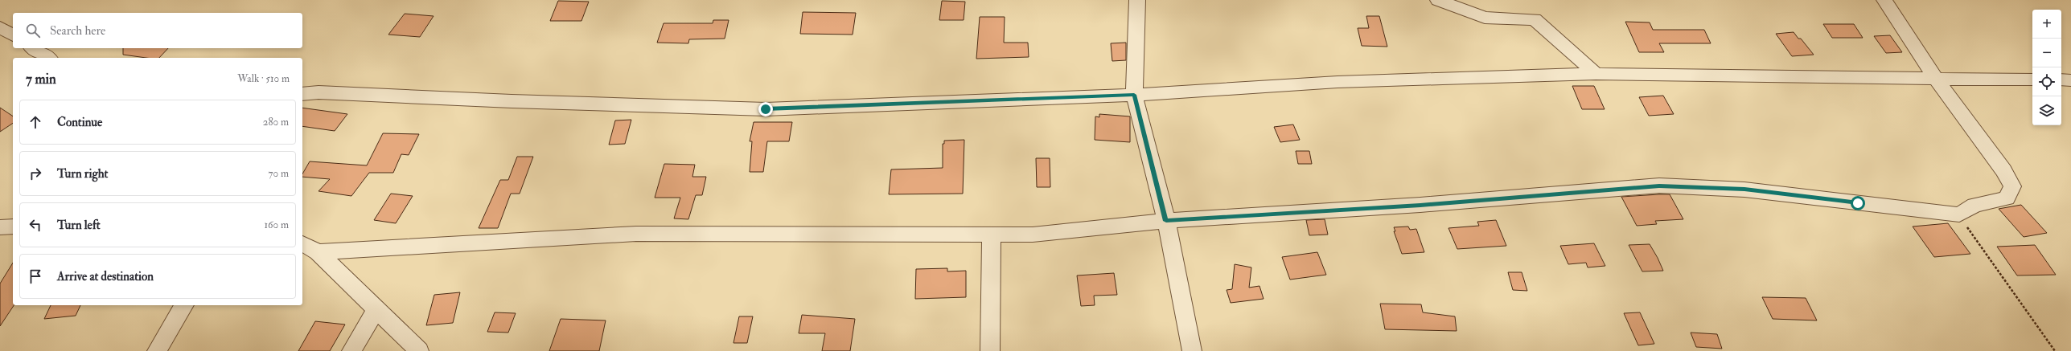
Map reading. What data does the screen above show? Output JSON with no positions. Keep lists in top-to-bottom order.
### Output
{
  "page": {
    "map_buttons": ["+", "−"],
    "search": "Search here",
    "heading": ["7 min", "Walk · 510 m"],
    "list": [
      ["Continue", "280 m"],
      ["Turn right", "70 m"],
      ["Turn left", "160 m"],
      "Arrive at destination"
    ]
  }
}
